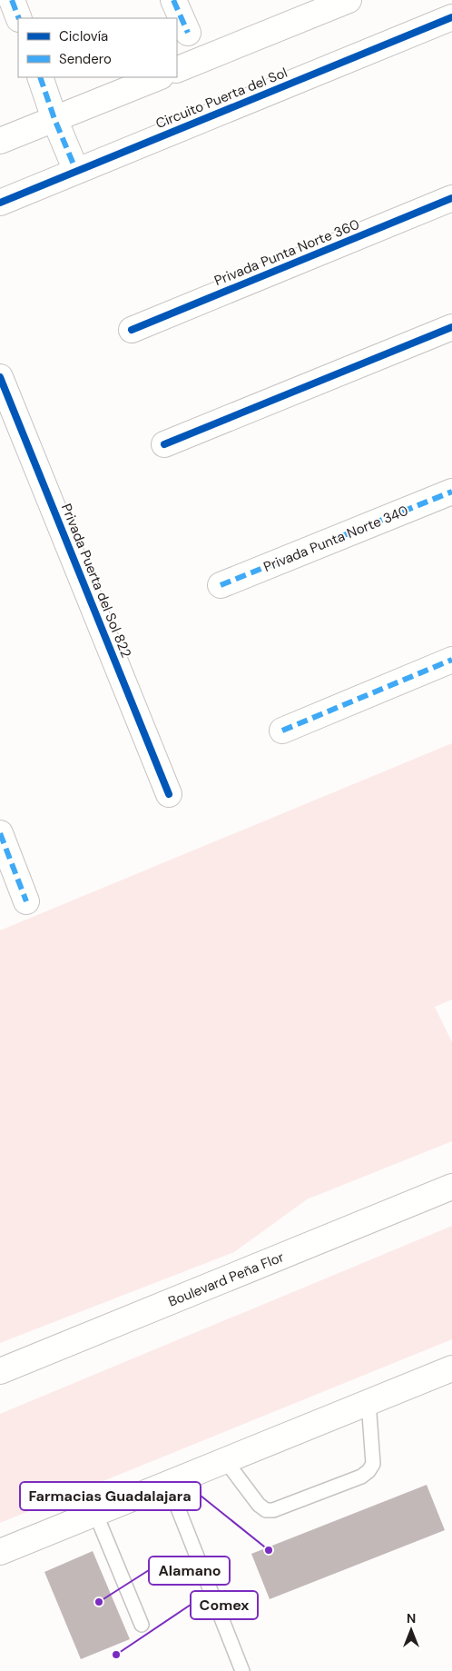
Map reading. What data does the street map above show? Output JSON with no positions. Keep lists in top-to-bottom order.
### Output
{
  "streets": {
    "street": [
      "Circuito Puerta del Sol",
      "Privada Punta Norte 360",
      "Privada Punta Norte 340",
      "Privada Puerta del Sol 822",
      "Boulevard Peña Flor"
    ]
  },
  "places": ["Farmacias Guadalajara", "Alamano", "Comex"],
  "legend": ["Ciclovía", "Sendero"],
  "north": "top"
}
